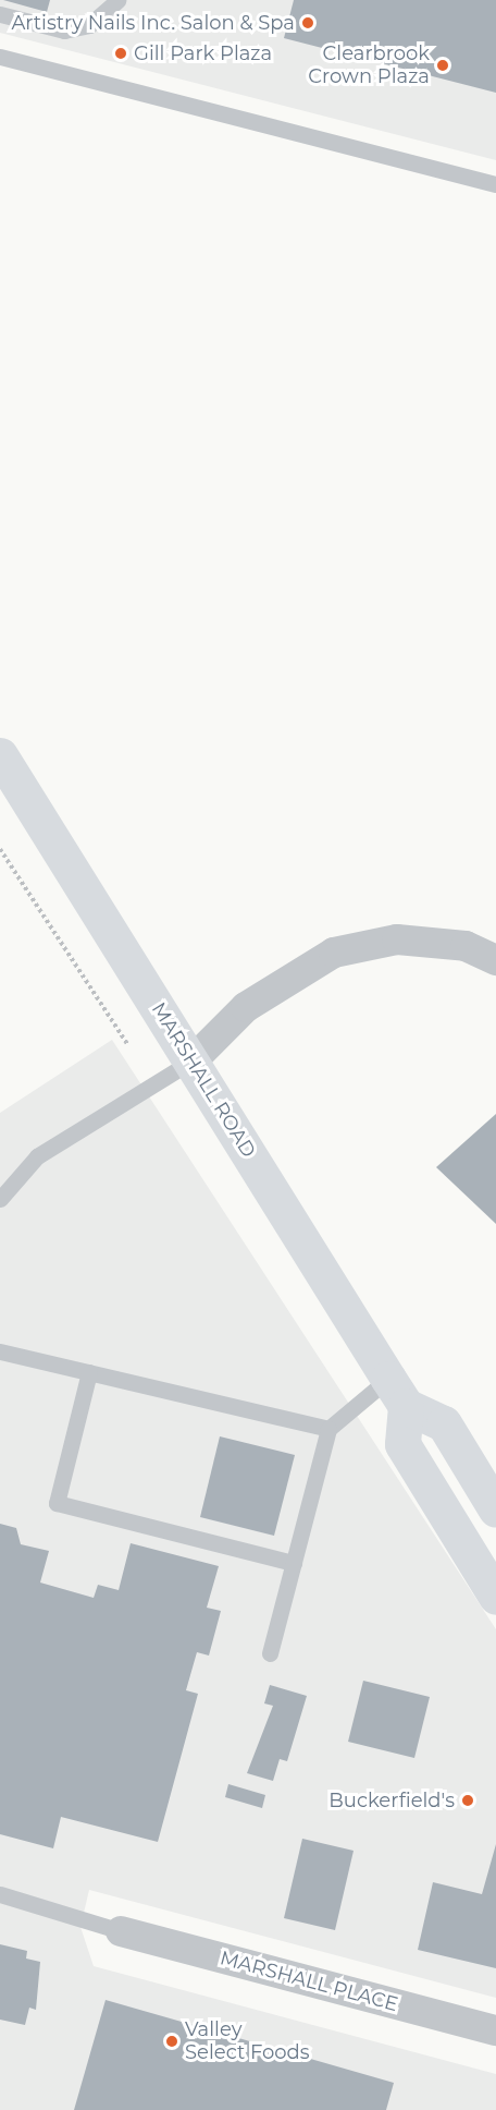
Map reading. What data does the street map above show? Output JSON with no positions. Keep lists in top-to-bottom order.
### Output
{
  "streets": {
    "main road": ["MARSHALL ROAD"],
    "street": ["MARSHALL PLACE"]
  },
  "places": [
    "Artistry Nails Inc. Salon & Spa",
    "Gill Park Plaza",
    "Clearbrook Crown Plaza",
    "Buckerfield's",
    "Valley Select Foods"
  ]
}
